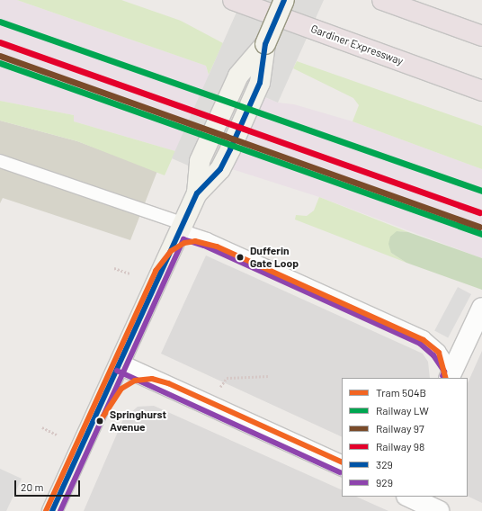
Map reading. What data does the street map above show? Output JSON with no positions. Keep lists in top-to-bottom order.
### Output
{
  "streets": {
    "highway": ["Gardiner Expressway"]
  },
  "places": ["Dufferin Gate Loop", "Springhurst Avenue"],
  "lines": [
    "transit line 329",
    "rail line LW",
    "rail line 98",
    "rail line 97",
    "transit line 929",
    "tram line 504B"
  ],
  "legend": [
    "Tram 504B",
    "Railway LW",
    "Railway 97",
    "Railway 98",
    "329",
    "929"
  ],
  "scale_bar": "20 m"
}
